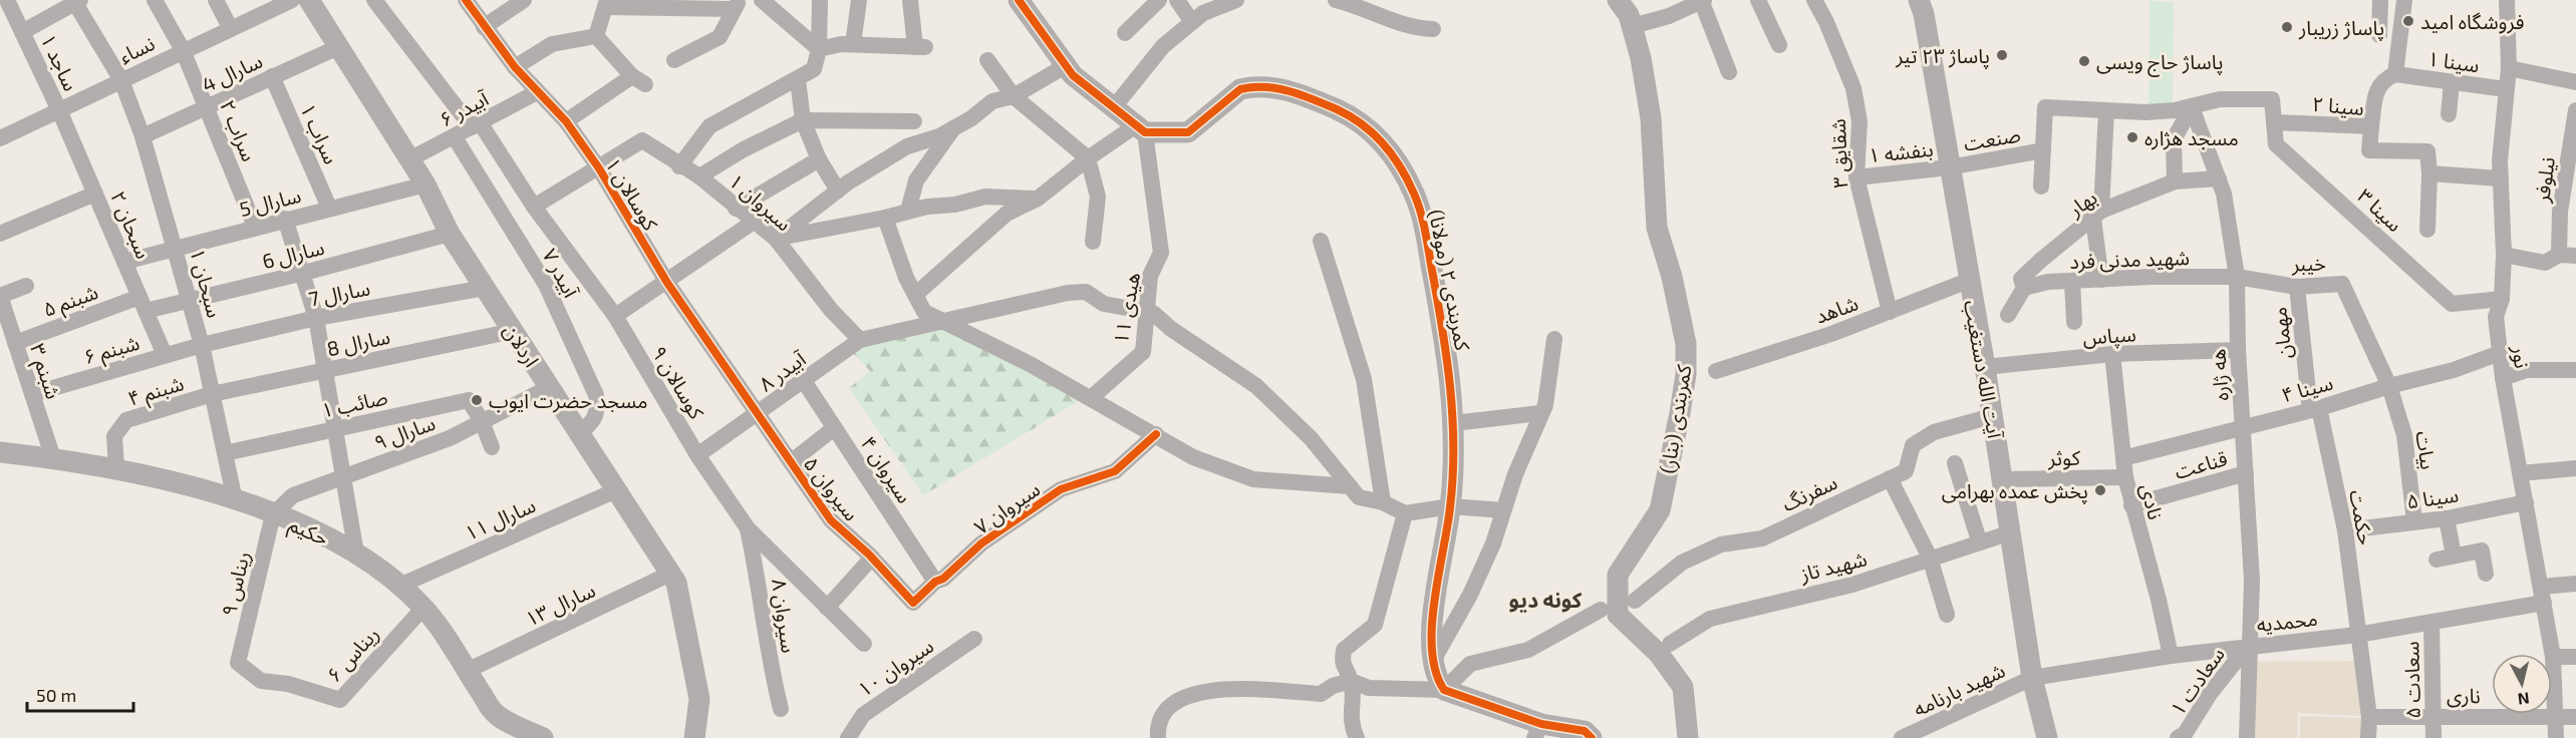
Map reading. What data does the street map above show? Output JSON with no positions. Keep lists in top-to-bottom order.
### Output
{
  "streets": {
    "street": [
      "نساء",
      "سینا ۱",
      "ساجد ۱",
      "سارال 4",
      "سینا ۲",
      "آبیدر ۶",
      "سراب ۲",
      "سراب ۱",
      "صنعت",
      "بنفشه ۱",
      "شقایق ۳",
      "نیلوفر",
      "کوسالان ۱",
      "سارال 5",
      "سیروان ۱",
      "بهار",
      "سینا ۳",
      "سبحان ۲",
      "سارال 6",
      "شهید مدنی فرد",
      "خیبر",
      "آبیدر ۷",
      "کمربندی ۲ (مولانا)",
      "سبحان ۱",
      "سارال 7",
      "شبنم ۵",
      "هیدی ۱۱",
      "شاهد",
      "مهمان",
      "سپاس",
      "سارال 8",
      "اردلان",
      "شبنم ۶",
      "نور",
      "آیت الله دستغیب",
      "شبنم ۳",
      "آبیدر ۸",
      "هه ژاره",
      "کوسالان ۹",
      "سینا ۴",
      "شبنم ۴",
      "صائب ۱",
      "کمربندی (بنار)",
      "سارال ۹",
      "بیات",
      "کوثر",
      "قناعت",
      "سیروان ۴",
      "سیروان ۵",
      "سفرنگ",
      "سینا ۵",
      "نادی",
      "سیروان ۷",
      "حکمت",
      "سارال ۱۱",
      "حکیم",
      "شهید تاز",
      "ریناس ۹",
      "سارال ۱۳",
      "سیروان ۸",
      "محمدیه",
      "ریناس ۶",
      "سیروان ۱۰",
      "سعادت ۵",
      "سعادت ۱",
      "شهید بارنامه",
      "ناری"
    ]
  },
  "crossings": [
    ["نساء", "ساجد ۱"],
    ["نساء", "سراب ۲"],
    ["نساء", "سبحان ۲"],
    ["نساء", "سبحان ۱"],
    ["سینا ۱", "نور"],
    ["ساجد ۱", "سبحان ۲"],
    ["سارال 4", "سراب ۲"],
    ["سارال 4", "سراب ۱"],
    ["سارال 4", "سبحان ۱"],
    ["سارال 4", "اردلان"],
    ["سینا ۲", "سینا ۳"],
    ["آبیدر ۶", "کوسالان ۱"],
    ["آبیدر ۶", "آبیدر ۷"],
    ["آبیدر ۶", "اردلان"],
    ["آبیدر ۶", "کوسالان ۹"],
    ["سراب ۲", "سارال 5"],
    ["سراب ۱", "سارال 5"],
    ["صنعت", "بنفشه ۱"],
    ["صنعت", "آیت الله دستغیب"],
    ["بنفشه ۱", "شقایق ۳"],
    ["بنفشه ۱", "آیت الله دستغیب"],
    ["شقایق ۳", "شاهد"],
    ["کوسالان ۱", "سیروان ۱"],
    ["کوسالان ۱", "آبیدر ۸"],
    ["کوسالان ۱", "سیروان ۵"],
    ["سارال 5", "سبحان ۲"],
    ["سارال 5", "سبحان ۱"],
    ["سارال 5", "اردلان"],
    ["سیروان ۱", "آبیدر ۸"],
    ["بهار", "شهید مدنی فرد"],
    ["بهار", "هه ژاره"],
    ["سینا ۳", "نور"],
    ["سینا ۳", "هه ژاره"],
    ["سبحان ۲", "سارال 6"],
    ["سبحان ۲", "شبنم ۵"],
    ["سبحان ۲", "شبنم ۶"],
    ["سارال 6", "سبحان ۱"],
    ["سارال 6", "شبنم ۵"],
    ["سارال 6", "اردلان"],
    ["شهید مدنی فرد", "خیبر"],
    ["شهید مدنی فرد", "هه ژاره"],
    ["خیبر", "مهمان"],
    ["خیبر", "هه ژاره"],
    ["خیبر", "سینا ۴"],
    ["خیبر", "بیات"],
    ["آبیدر ۷", "اردلان"],
    ["کمربندی ۲ (مولانا)", "هیدی ۱۱"],
    ["سبحان ۱", "سارال 7"],
    ["سبحان ۱", "سارال 8"],
    ["سبحان ۱", "شبنم ۶"],
    ["سبحان ۱", "شبنم ۴"],
    ["سبحان ۱", "صائب ۱"],
    ["سبحان ۱", "حکیم"],
    ["سارال 7", "اردلان"],
    ["سارال 7", "شبنم ۶"],
    ["شبنم ۵", "شبنم ۳"],
    ["شاهد", "آیت الله دستغیب"],
    ["مهمان", "سینا ۴"],
    ["مهمان", "حکمت"],
    ["سپاس", "آیت الله دستغیب"],
    ["سپاس", "هه ژاره"],
    ["سپاس", "نادی"],
    ["سارال 8", "اردلان"],
    ["سارال 8", "شبنم ۴"],
    ["اردلان", "سارال ۹"],
    ["اردلان", "سارال ۱۱"],
    ["اردلان", "سارال ۱۳"],
    ["شبنم ۶", "شبنم ۳"],
    ["نور", "سینا ۴"],
    ["نور", "سینا ۵"],
    ["نور", "محمدیه"],
    ["نور", "ناری"],
    ["آیت الله دستغیب", "کوثر"],
    ["آیت الله دستغیب", "سفرنگ"],
    ["آیت الله دستغیب", "شهید تاز"],
    ["آیت الله دستغیب", "محمدیه"],
    ["آیت الله دستغیب", "شهید بارنامه"],
    ["شبنم ۳", "حکیم"],
    ["آبیدر ۸", "کوسالان ۹"],
    ["آبیدر ۸", "سیروان ۴"],
    ["آبیدر ۸", "سیروان ۵"],
    ["هه ژاره", "سینا ۴"],
    ["هه ژاره", "قناعت"],
    ["هه ژاره", "محمدیه"],
    ["هه ژاره", "سعادت ۱"],
    ["کوسالان ۹", "سیروان ۸"],
    ["سینا ۴", "بیات"],
    ["سینا ۴", "نادی"],
    ["سینا ۴", "حکمت"],
    ["شبنم ۴", "حکیم"],
    ["صائب ۱", "سارال ۹"],
    ["سارال ۹", "حکیم"],
    ["سارال ۹", "ریناس ۹"],
    ["بیات", "سینا ۵"],
    ["کوثر", "نادی"],
    ["قناعت", "نادی"],
    ["سیروان ۴", "سیروان ۷"],
    ["سیروان ۵", "سیروان ۷"],
    ["سینا ۵", "حکمت"],
    ["نادی", "محمدیه"],
    ["حکمت", "محمدیه"],
    ["حکمت", "ناری"],
    ["سارال ۱۱", "حکیم"],
    ["حکیم", "ریناس ۹"],
    ["حکیم", "سارال ۱۳"],
    ["حکیم", "ریناس ۶"],
    ["ریناس ۹", "ریناس ۶"],
    ["محمدیه", "سعادت ۵"],
    ["محمدیه", "سعادت ۱"],
    ["محمدیه", "شهید بارنامه"],
    ["سعادت ۵", "ناری"]
  ],
  "districts": ["کونه دیو"],
  "places": [
    "فروشگاه امید",
    "پاساژ زریبار",
    "پاساژ ۲۳ تیر",
    "پاساژ حاج ویسی",
    "مسجد هژاره",
    "مسجد حضرت ایوب",
    "پخش عمده بهرامی"
  ],
  "scale_bar": "50 m",
  "north": "bottom"
}
